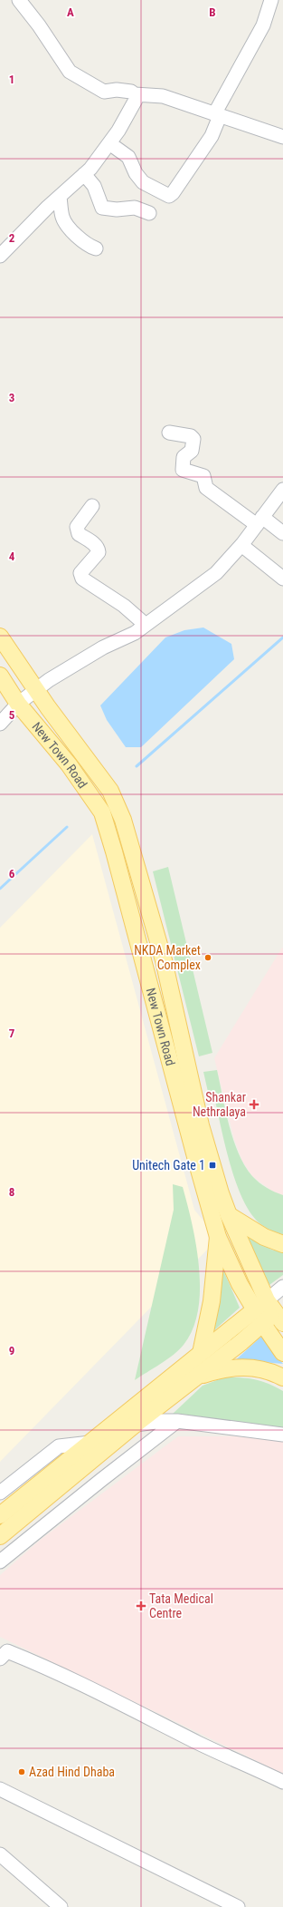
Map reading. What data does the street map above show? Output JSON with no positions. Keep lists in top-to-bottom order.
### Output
{
  "streets": {
    "main road": ["New Town Road"]
  },
  "places": {
    "other": ["NKDA Market Complex", "Azad Hind Dhaba"],
    "health": ["Shankar Nethralaya", "Tata Medical Centre"],
    "transit": ["Unitech Gate 1"]
  },
  "grid": {
    "columns": ["A", "B"],
    "rows": [
      "1",
      "2",
      "3",
      "4",
      "5",
      "6",
      "7",
      "8",
      "9"
    ]
  }
}
